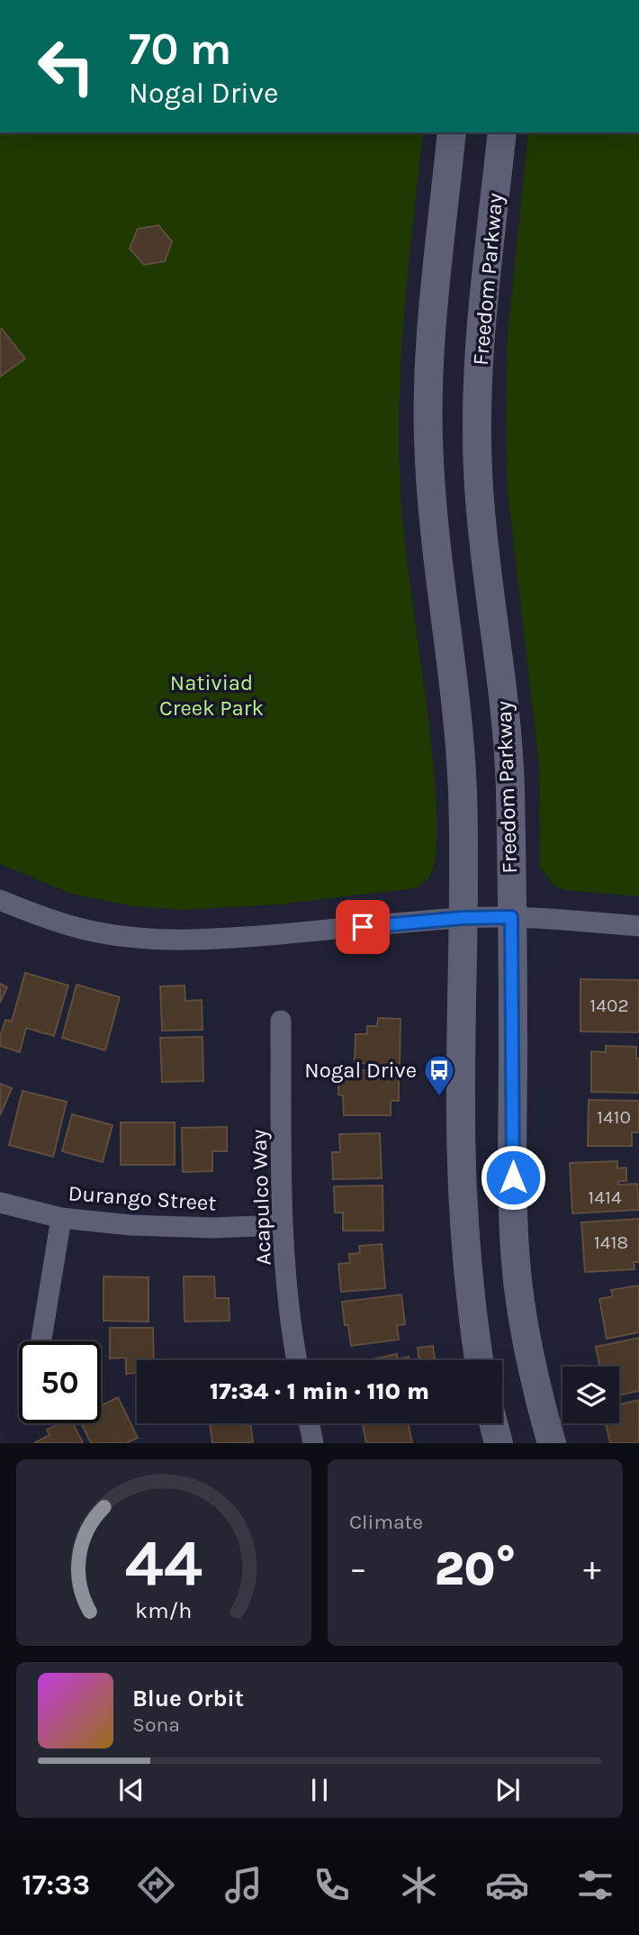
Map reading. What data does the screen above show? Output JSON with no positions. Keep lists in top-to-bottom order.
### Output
{
  "streets": {
    "main road": ["Freedom Parkway"],
    "street": ["Acapulco Way", "Durango Street"]
  },
  "crossings": [
    ["Acapulco Way", "Durango Street"]
  ],
  "parks": ["Nativiad Creek Park"],
  "places": {
    "bus stop": ["Nogal Drive"]
  },
  "house_numbers": [
    "1402",
    "1410",
    "1414",
    "1418"
  ],
  "page": {
    "turn": ["70 m", "Nogal Drive"],
    "limit": "50",
    "trip": "17:34 · 1 min · 110 m",
    "tile": "Climate",
    "heat": ["−", "20°", "+"],
    "song": ["Blue Orbit", "Sona"],
    "tabs": "17:33",
    "gauge": ["44", "km/h"]
  }
}
